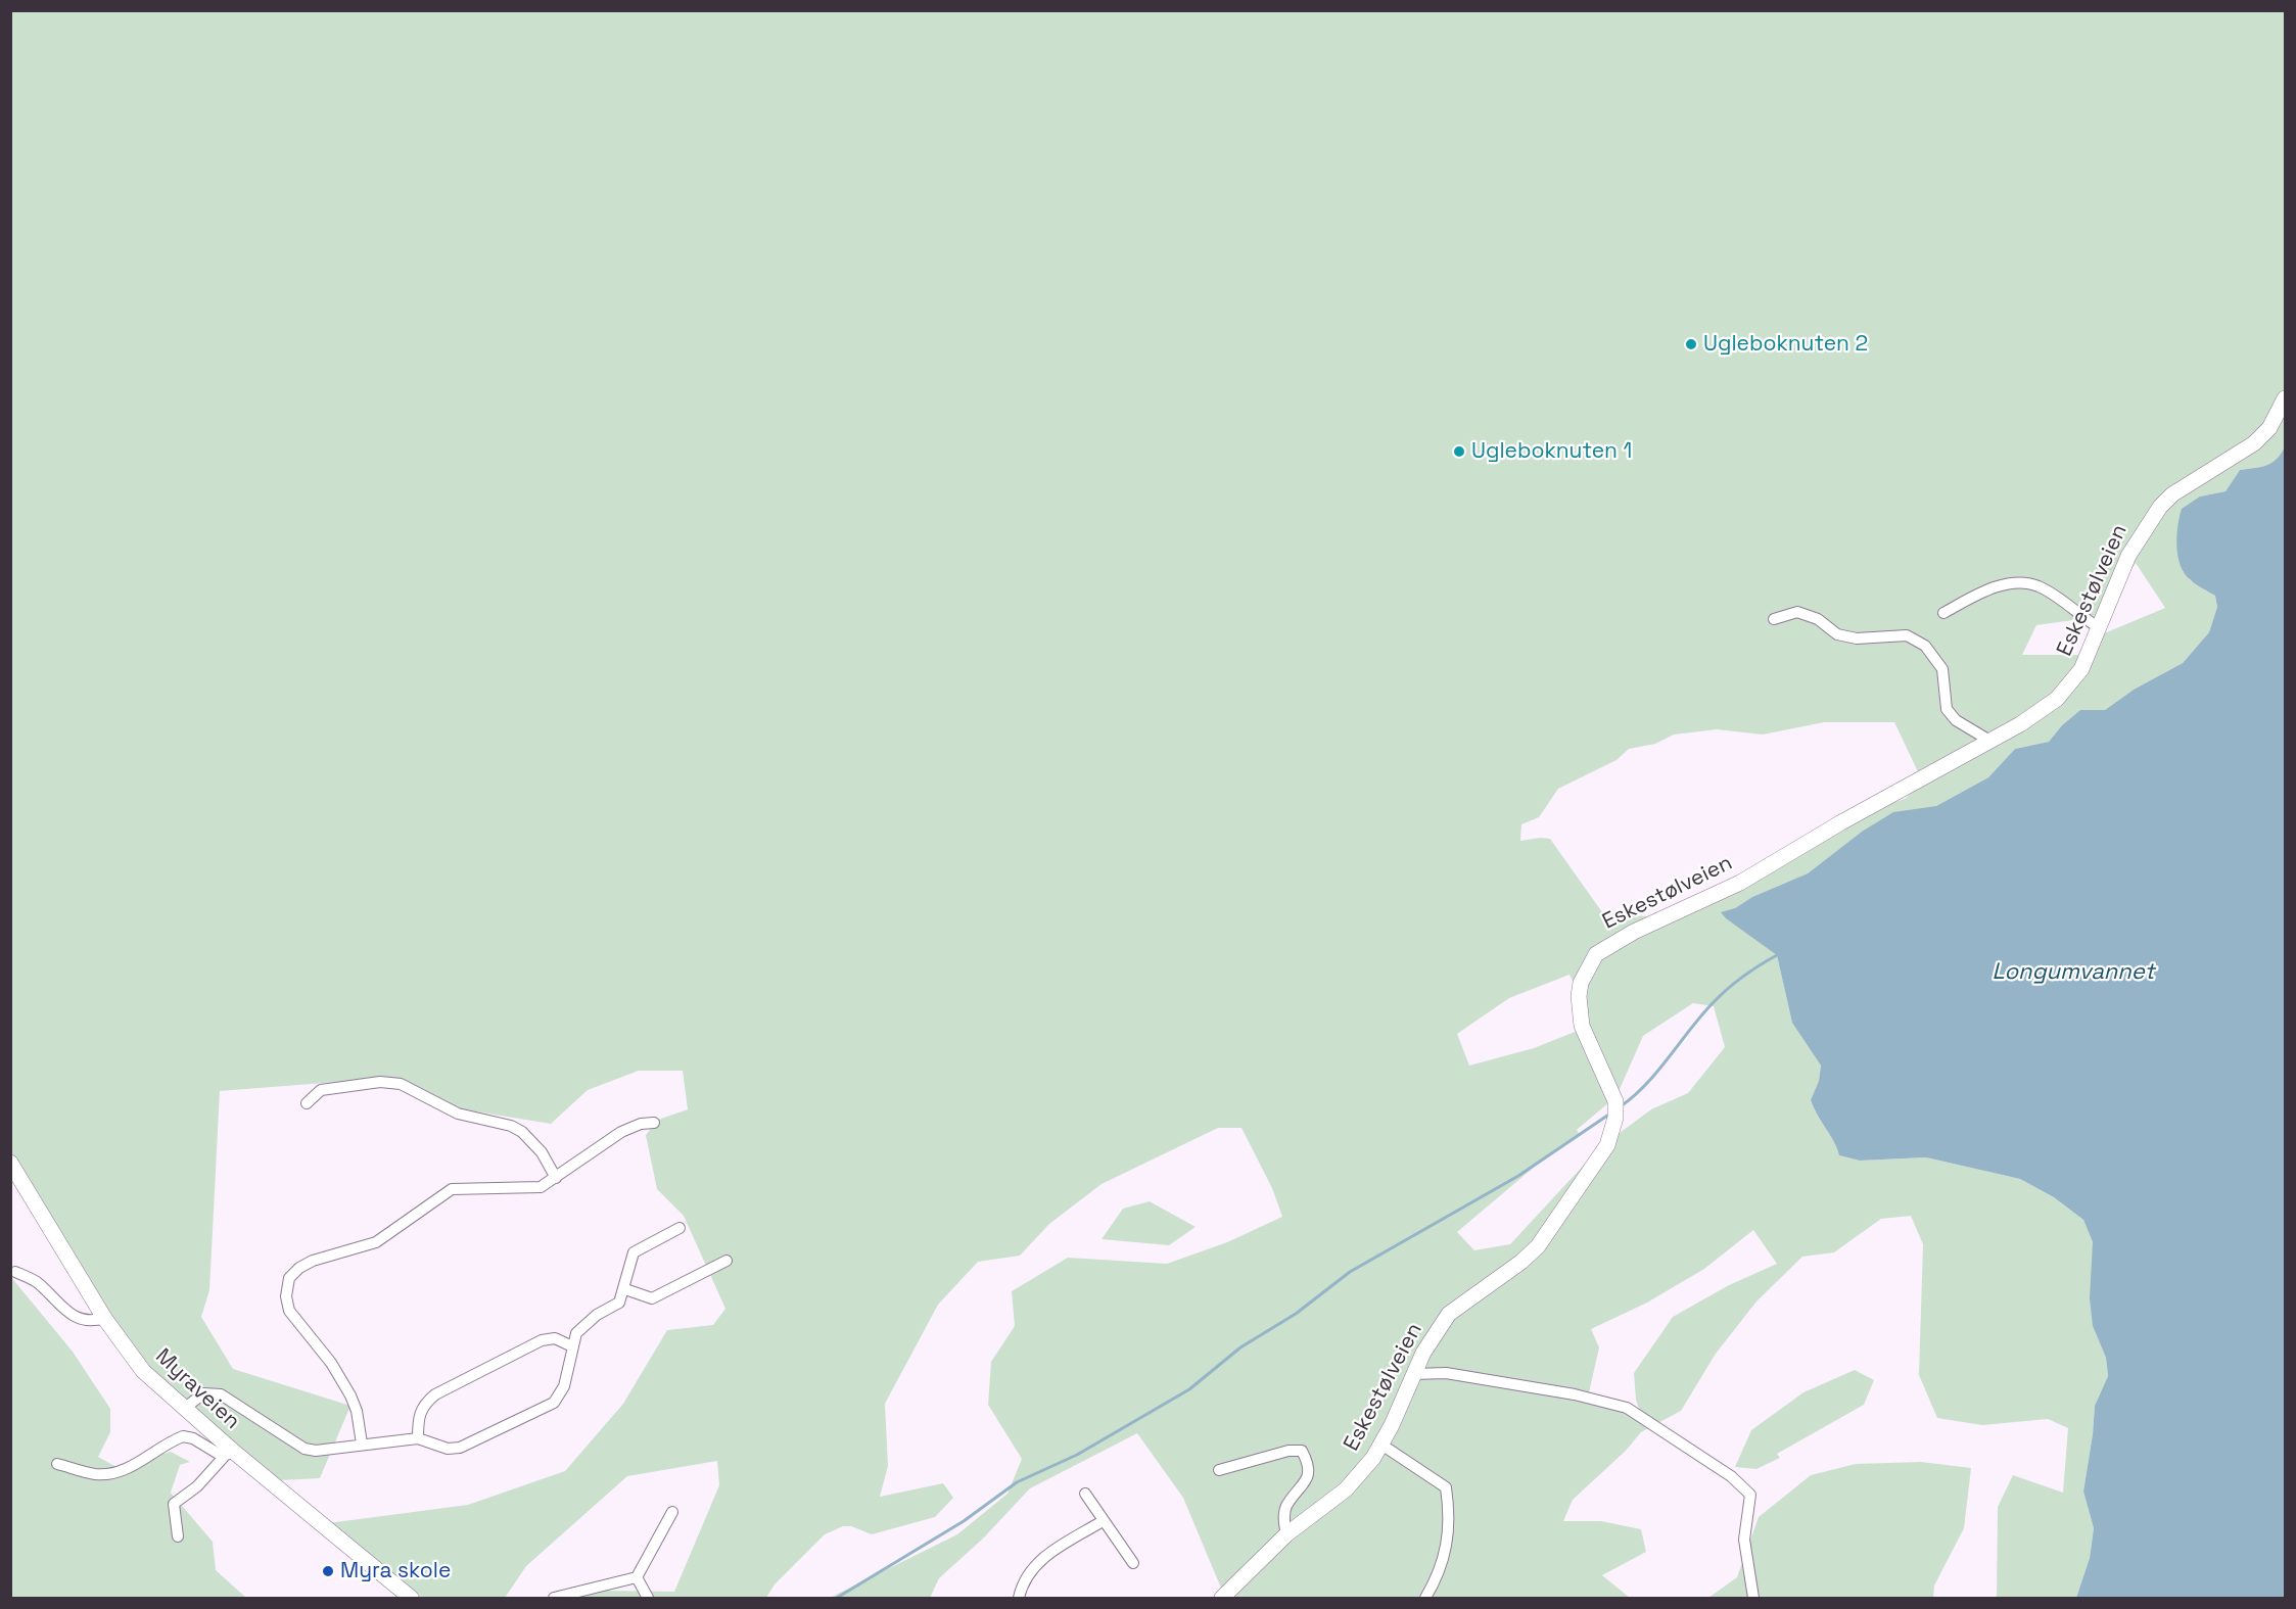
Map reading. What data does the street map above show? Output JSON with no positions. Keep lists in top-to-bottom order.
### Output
{
  "streets": {
    "main road": ["Eskestølveien", "Myraveien"]
  },
  "water": ["Longumvannet"],
  "places": ["Ugleboknuten 2", "Ugleboknuten 1", "Myra skole"]
}
